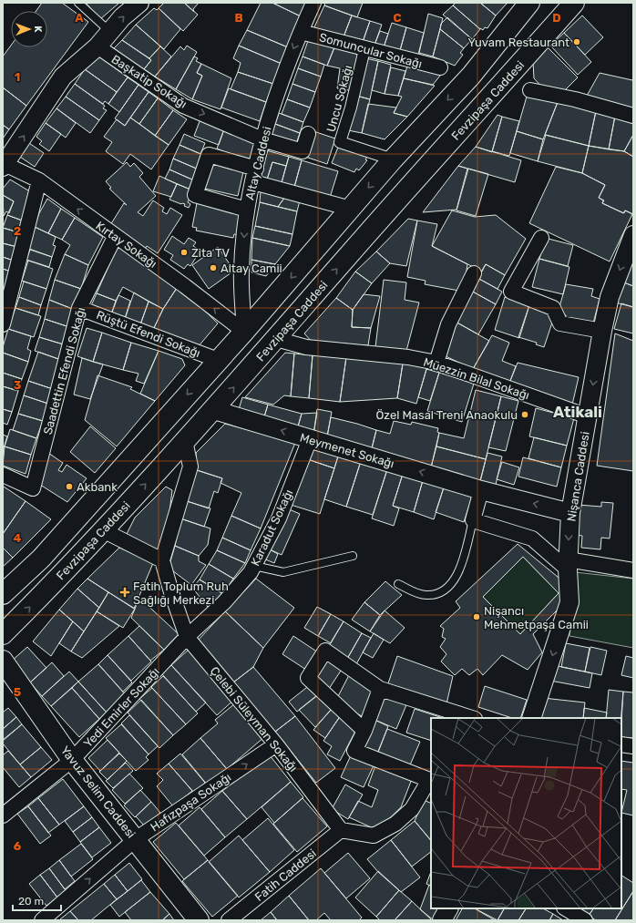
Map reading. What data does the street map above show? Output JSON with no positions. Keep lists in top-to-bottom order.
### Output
{
  "streets": {
    "main road": ["Fevzipaşa Caddesi", "Yavuz Selim Caddesi"],
    "street": [
      "Somuncular Sokağı",
      "Başkatip Sokağı",
      "Uncu Sokağı",
      "Altay Caddesi",
      "Kırtay Sokağı",
      "Rüştü Efendi Sokağı",
      "Saadettin Efendi Sokağı",
      "Müezzin Bilal Sokağı",
      "Meymenet Sokağı",
      "Nişanca Caddesi",
      "Karadut Sokağı",
      "Yedi Emirler Sokağı",
      "Çelebi Süleyman Sokağı",
      "Hafızpaşa Sokağı",
      "Fatih Caddesi"
    ]
  },
  "crossings": [
    ["Somuncular Sokağı", "Uncu Sokağı"],
    ["Somuncular Sokağı", "Altay Caddesi"],
    ["Başkatip Sokağı", "Altay Caddesi"],
    ["Fevzipaşa Caddesi", "Müezzin Bilal Sokağı"],
    ["Fevzipaşa Caddesi", "Meymenet Sokağı"],
    ["Altay Caddesi", "Kırtay Sokağı"],
    ["Kırtay Sokağı", "Saadettin Efendi Sokağı"],
    ["Rüştü Efendi Sokağı", "Saadettin Efendi Sokağı"],
    ["Müezzin Bilal Sokağı", "Nişanca Caddesi"],
    ["Meymenet Sokağı", "Nişanca Caddesi"],
    ["Meymenet Sokağı", "Karadut Sokağı"],
    ["Karadut Sokağı", "Yedi Emirler Sokağı"],
    ["Karadut Sokağı", "Çelebi Süleyman Sokağı"],
    ["Yedi Emirler Sokağı", "Çelebi Süleyman Sokağı"],
    ["Yedi Emirler Sokağı", "Yavuz Selim Caddesi"],
    ["Çelebi Süleyman Sokağı", "Hafızpaşa Sokağı"],
    ["Çelebi Süleyman Sokağı", "Fatih Caddesi"],
    ["Yavuz Selim Caddesi", "Hafızpaşa Sokağı"]
  ],
  "one_way": [
    "Başkatip Sokağı",
    "Altay Caddesi",
    "Kırtay Sokağı",
    "Meymenet Sokağı",
    "Nişanca Caddesi",
    "Hafızpaşa Sokağı"
  ],
  "districts": ["Atikali"],
  "places": {
    "other": [
      "Yuvam Restaurant",
      "Zita TV",
      "Altay Camii",
      "Özel Masal Treni Anaokulu",
      "Akbank",
      "Nişancı Mehmetpaşa Camii"
    ],
    "health": ["Fatih Toplum Ruh Sağlığı Merkezi"]
  },
  "scale_bar": "20 m",
  "north": "right",
  "grid": {
    "columns": [
      "A",
      "B",
      "C",
      "D"
    ],
    "rows": [
      "1",
      "2",
      "3",
      "4",
      "5",
      "6"
    ]
  }
}
